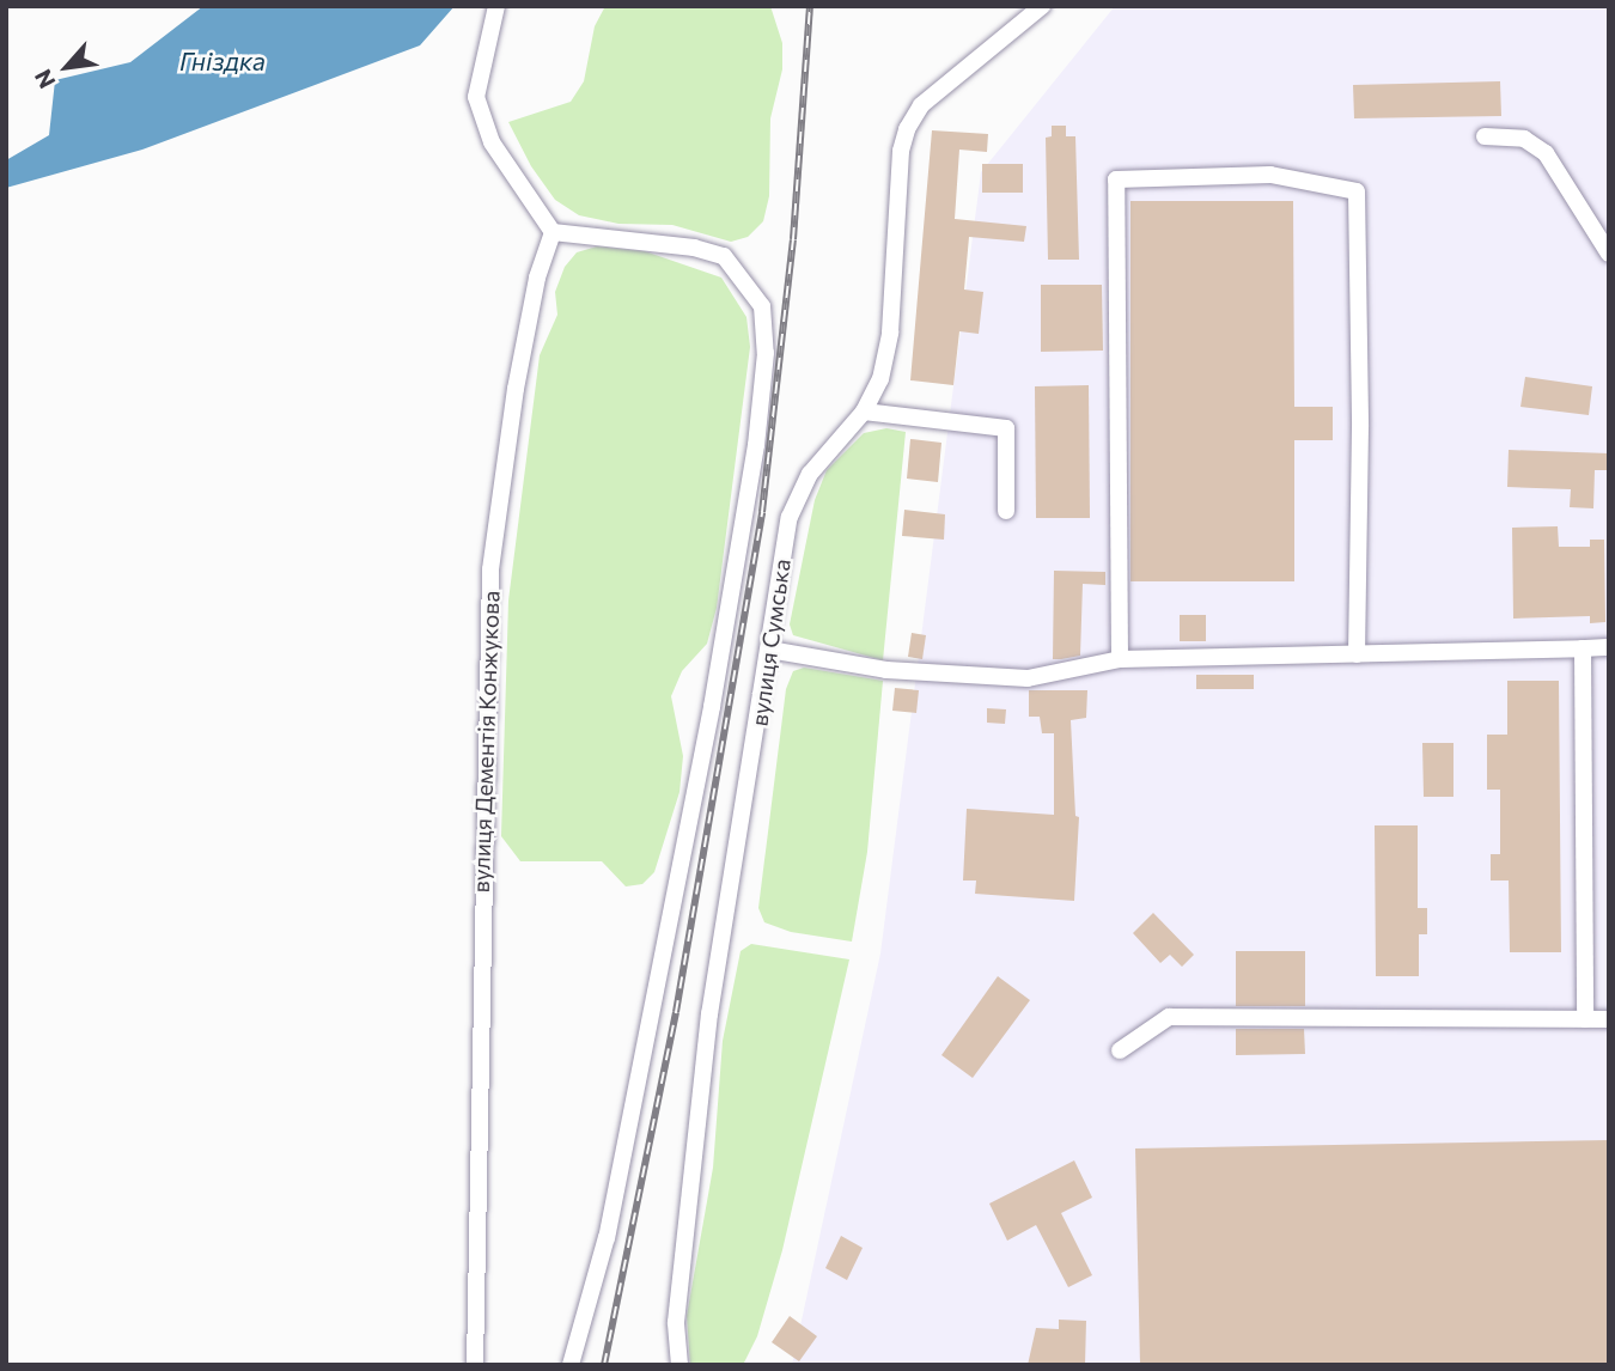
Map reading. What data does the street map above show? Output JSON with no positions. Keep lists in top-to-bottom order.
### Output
{
  "streets": {
    "street": ["вулиця Сумська", "вулиця Дементія Конжукова"]
  },
  "water": ["Гніздка"],
  "north": "bottom left"
}
